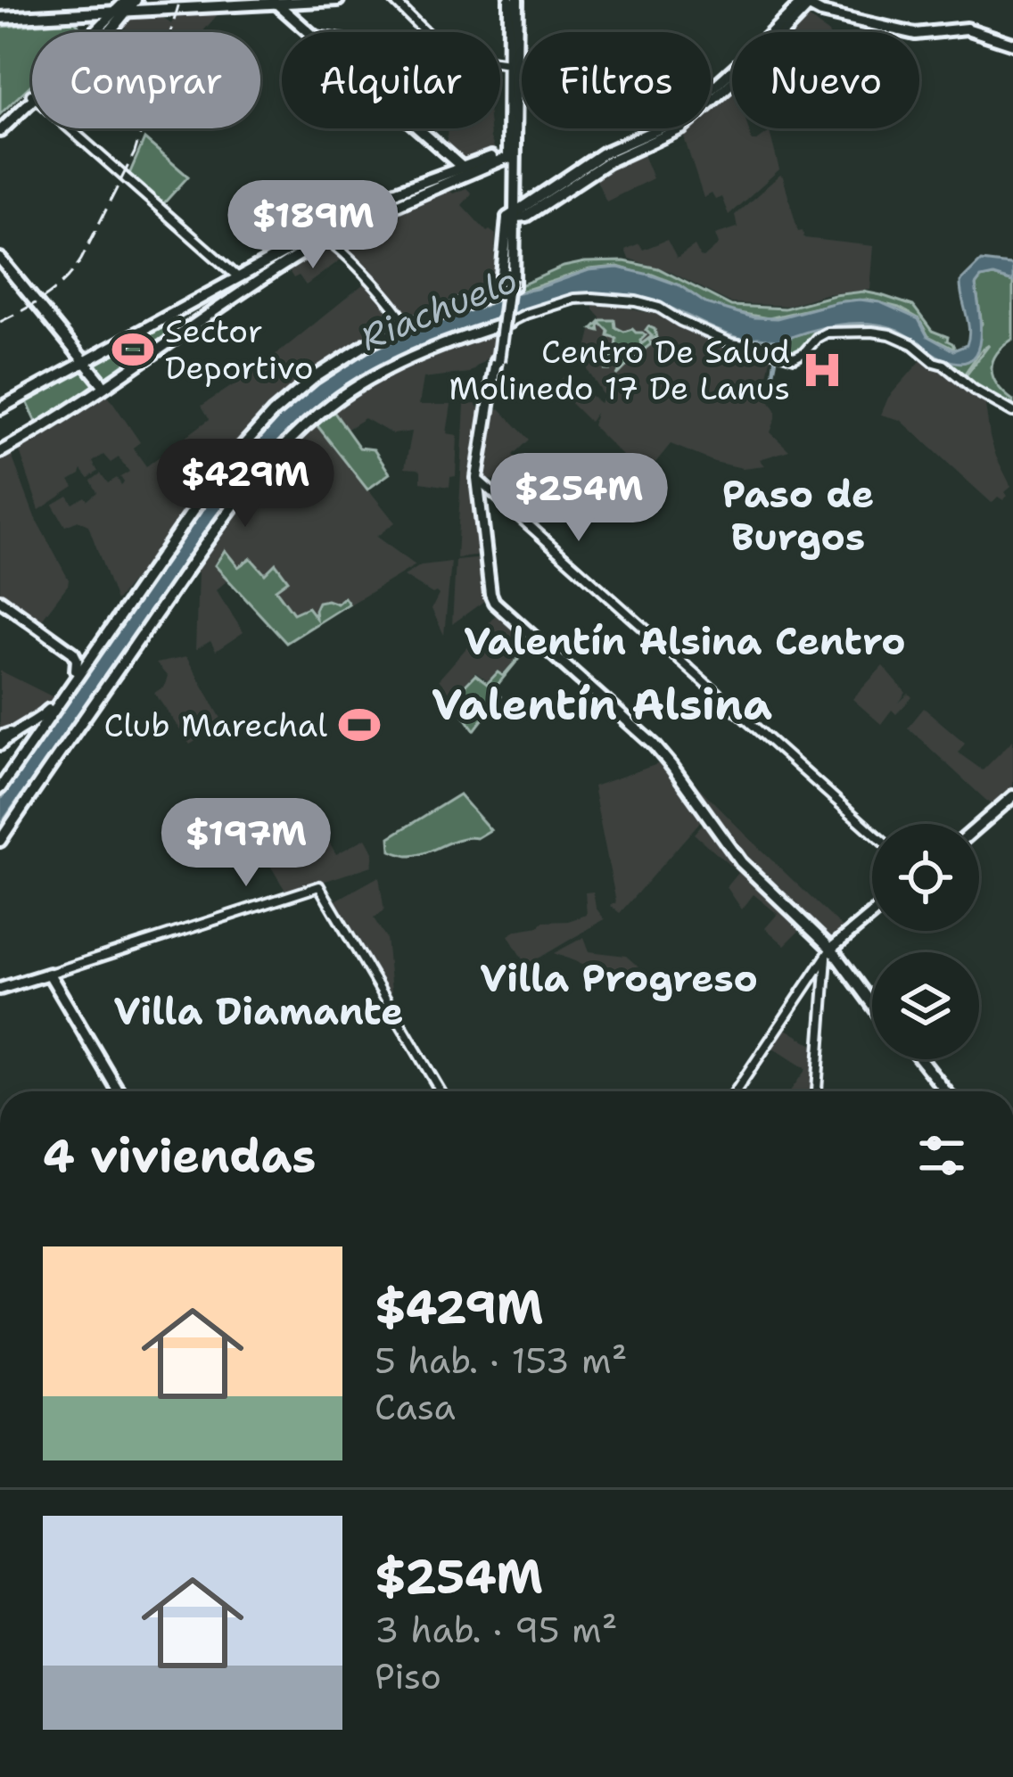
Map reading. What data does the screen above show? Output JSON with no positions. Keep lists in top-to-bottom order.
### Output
{
  "districts": [
    "Paso de Burgos",
    "Valentín Alsina Centro",
    "Valentín Alsina",
    "Villa Progreso",
    "Villa Diamante"
  ],
  "water": ["Riachuelo"],
  "places": {
    "sports": ["Sector Deportivo", "Club Marechal"],
    "hospital": ["Centro De Salud Molinedo 17 De Lanus"]
  },
  "page": {
    "chip": [
      "Comprar",
      "Alquilar",
      "Filtros",
      "Nuevo"
    ],
    "price": [
      "$189M",
      "$429M",
      "$254M",
      "$197M"
    ],
    "heading": "4 viviendas",
    "list": [
      {
        "name": "$429M",
        "note": "5 hab. · 153 m² · Casa"
      },
      {
        "name": "$254M",
        "note": "3 hab. · 95 m² · Piso"
      }
    ]
  }
}
